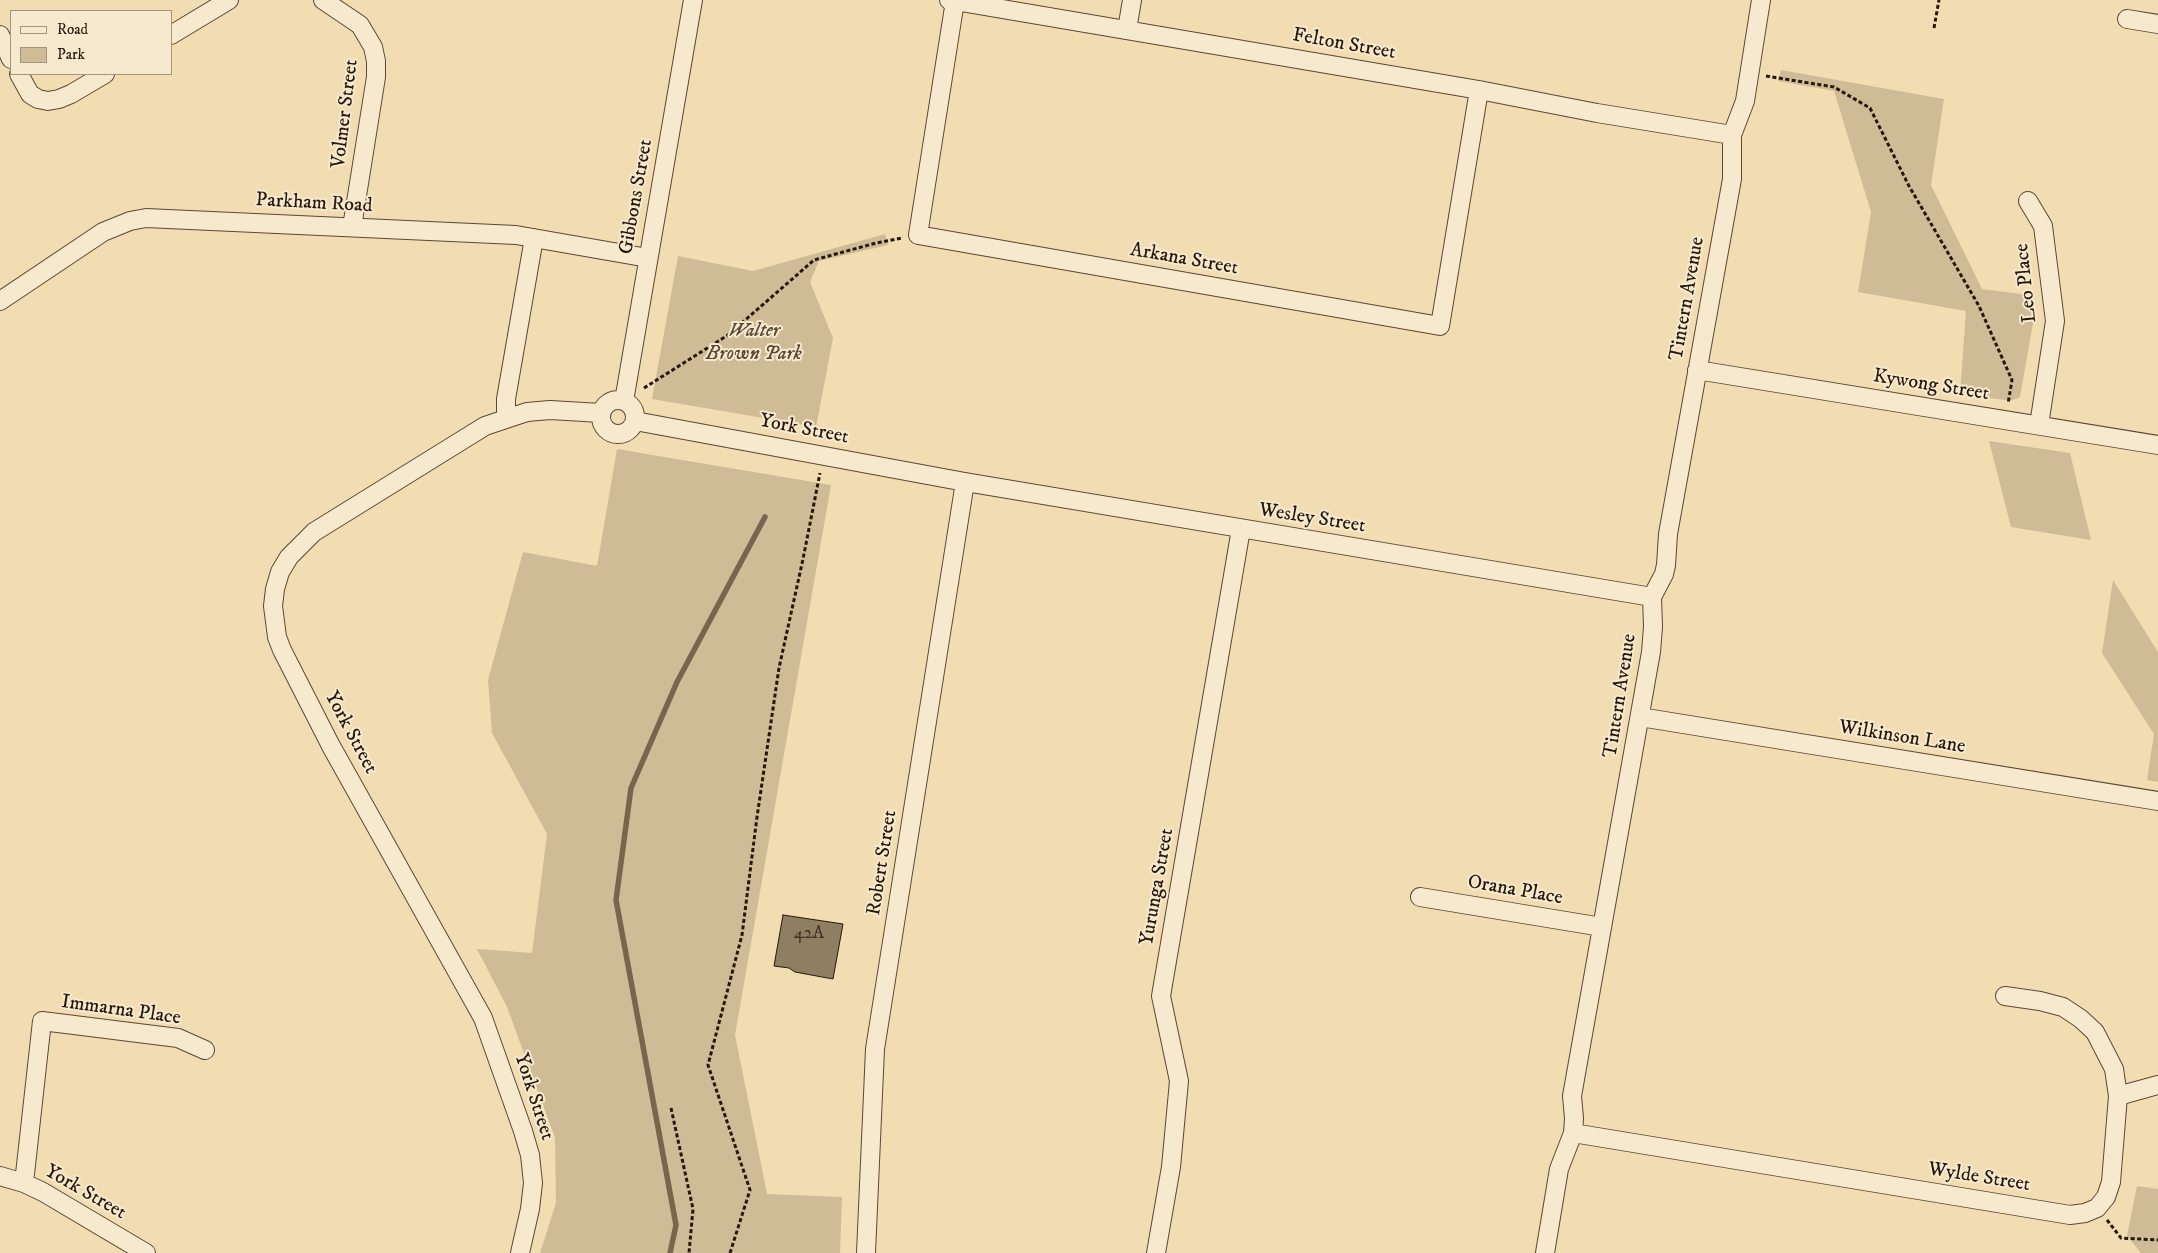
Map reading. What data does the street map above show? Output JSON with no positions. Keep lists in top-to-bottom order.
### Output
{
  "streets": {
    "street": [
      "Felton Street",
      "Volmer Street",
      "Gibbons Street",
      "Parkham Road",
      "Arkana Street",
      "Leo Place",
      "Tintern Avenue",
      "Kywong Street",
      "York Street",
      "Wesley Street",
      "Wilkinson Lane",
      "Robert Street",
      "Yurunga Street",
      "Orana Place",
      "Immarna Place",
      "Wylde Street"
    ]
  },
  "crossings": [
    ["Felton Street", "Arkana Street"],
    ["Felton Street", "Tintern Avenue"],
    ["Volmer Street", "Parkham Road"],
    ["Gibbons Street", "Parkham Road"],
    ["Gibbons Street", "York Street"],
    ["Leo Place", "Kywong Street"],
    ["Tintern Avenue", "Kywong Street"],
    ["Tintern Avenue", "Wesley Street"],
    ["Tintern Avenue", "Wilkinson Lane"],
    ["Tintern Avenue", "Orana Place"],
    ["Tintern Avenue", "Wylde Street"],
    ["York Street", "Wesley Street"],
    ["York Street", "Robert Street"],
    ["York Street", "Immarna Place"],
    ["Wesley Street", "Robert Street"],
    ["Wesley Street", "Yurunga Street"]
  ],
  "parks": ["Walter Brown Park"],
  "house_numbers": ["42A"],
  "legend": ["Road", "Park"]
}
